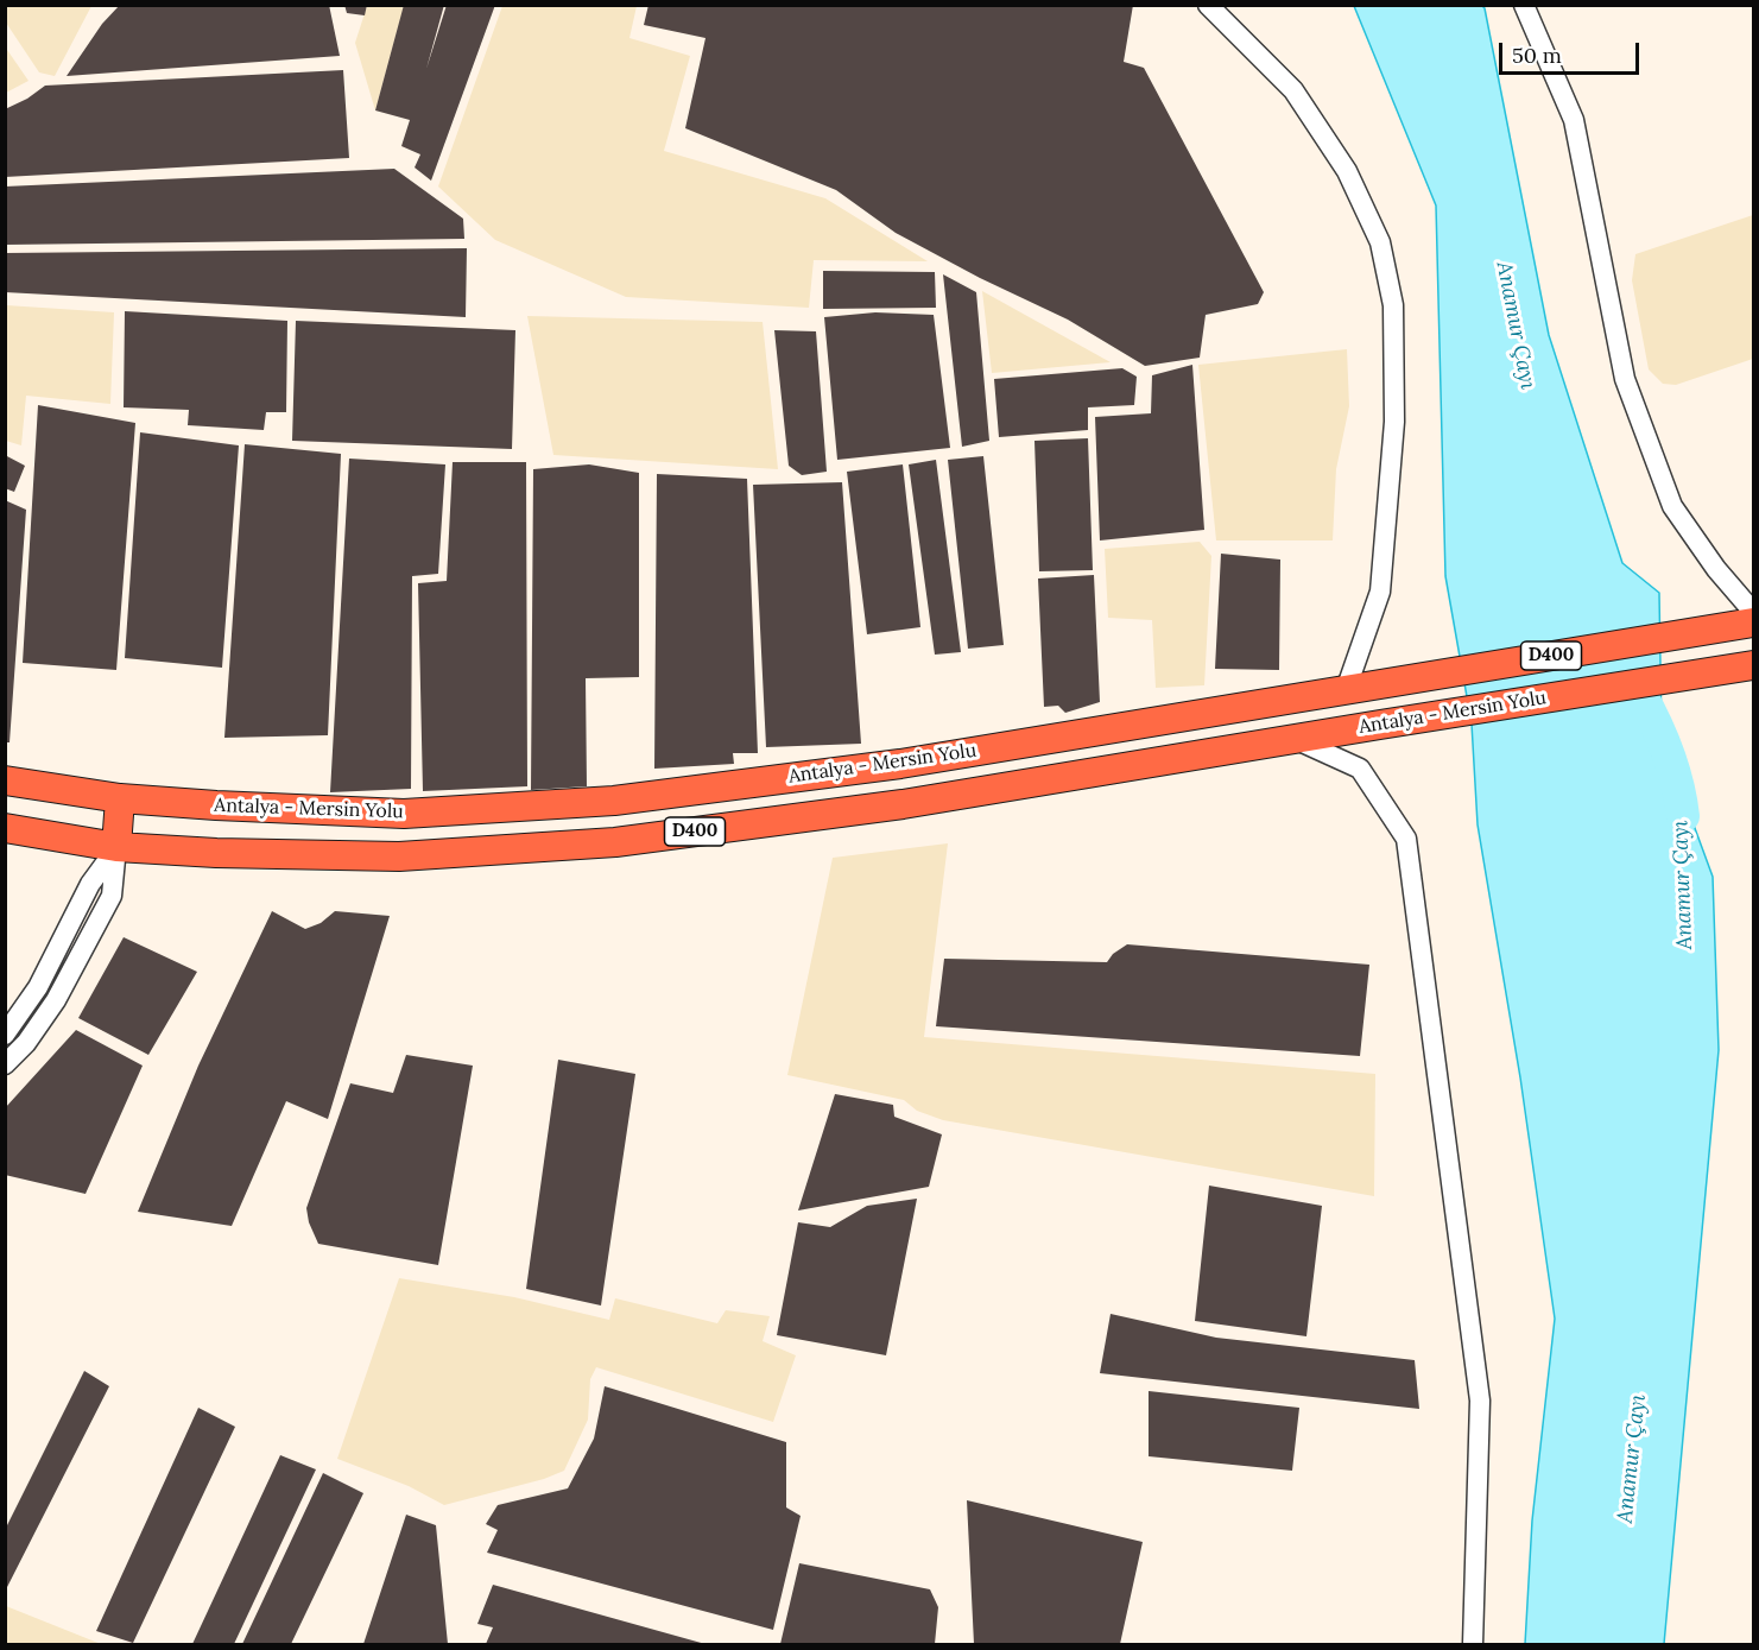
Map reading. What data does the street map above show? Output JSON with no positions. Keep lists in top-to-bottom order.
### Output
{
  "streets": {
    "highway": ["D400", "Antalya - Mersin Yolu"]
  },
  "water": ["Anamur Çayı"],
  "scale_bar": "50 m"
}
